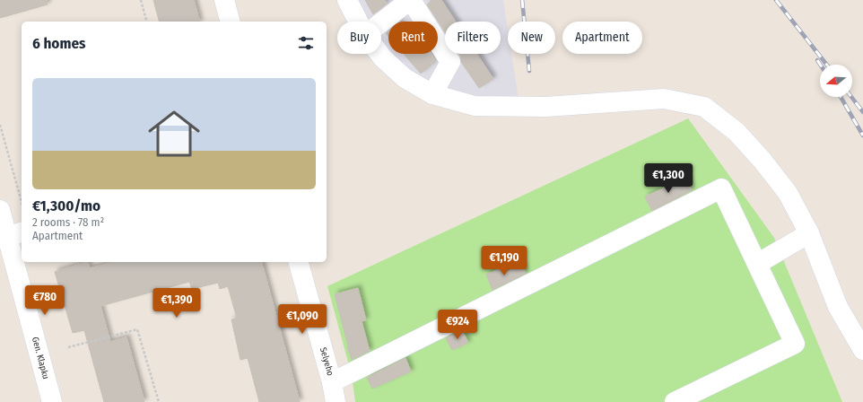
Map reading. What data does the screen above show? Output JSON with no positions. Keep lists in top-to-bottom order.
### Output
{
  "streets": {
    "street": ["Gen. Klapku", "Selyeho"]
  },
  "north": "left",
  "page": {
    "chip": [
      "Buy",
      "Rent",
      "Filters",
      "New",
      "Apartment"
    ],
    "heading": "6 homes",
    "list": [
      {
        "name": "€1,300/mo",
        "note": "2 rooms · 78 m² · Apartment"
      }
    ],
    "price": [
      "€1,300",
      "€1,190",
      "€780",
      "€1,390",
      "€1,090",
      "€924"
    ]
  }
}
